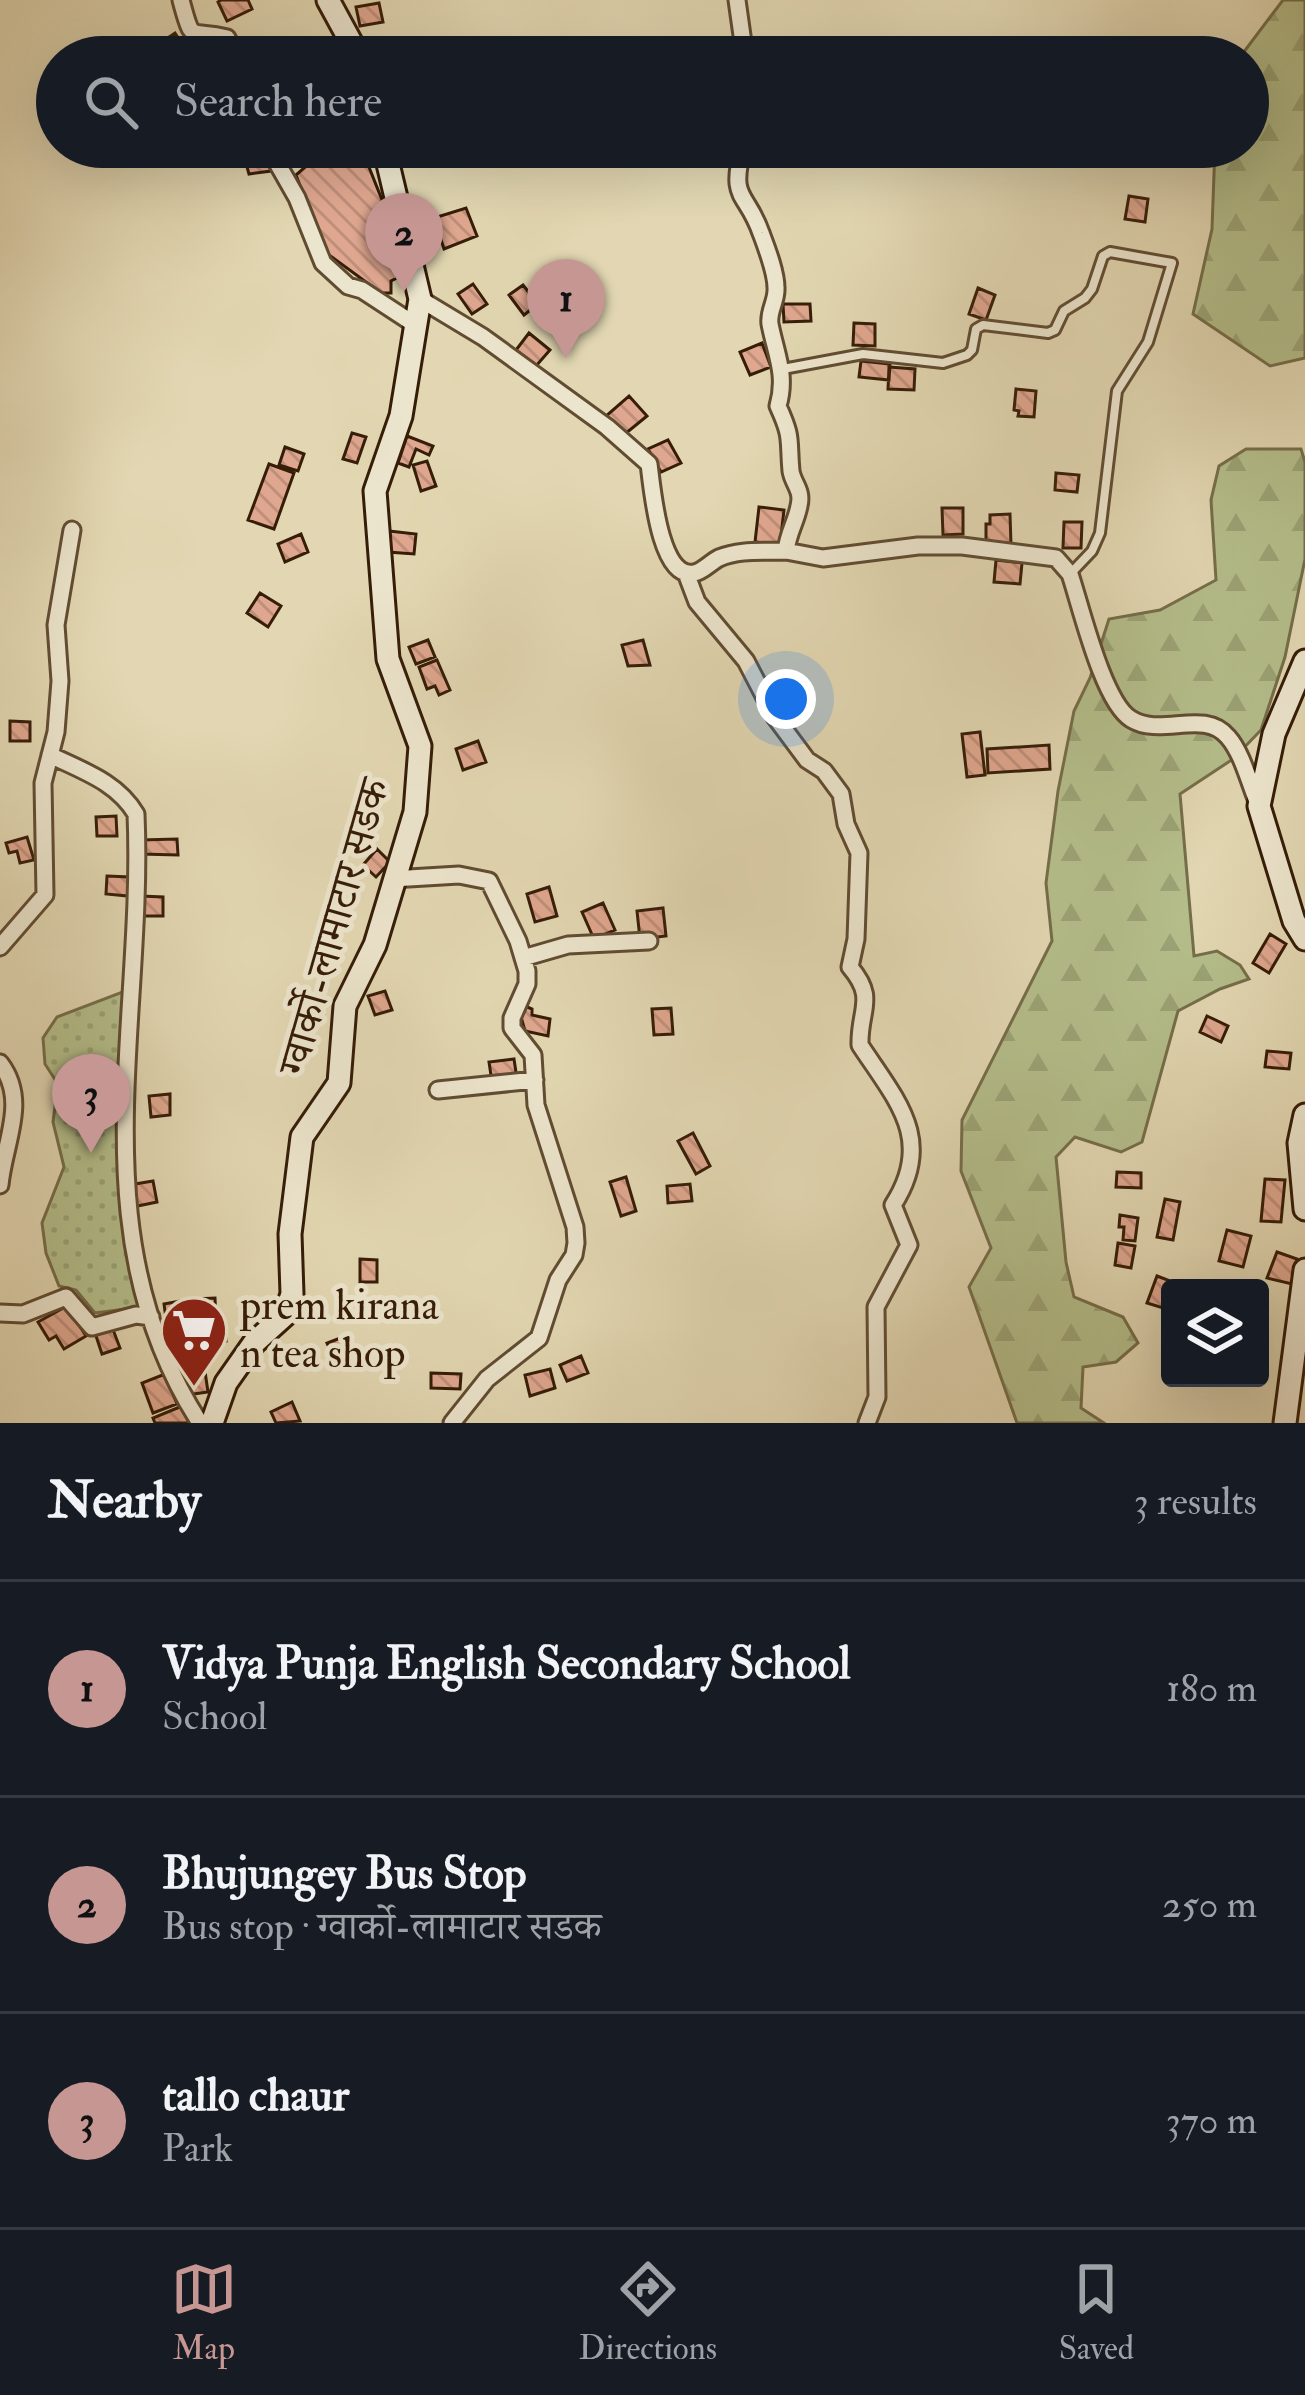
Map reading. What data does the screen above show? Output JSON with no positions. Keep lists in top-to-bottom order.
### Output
{
  "streets": {
    "main road": ["ग्वार्को-लामाटार सडक"]
  },
  "places": {
    "supermarket": ["prem kirana n tea shop"]
  },
  "page": {
    "search": "Search here",
    "pins": ["2", "1", "3"],
    "heading": ["Nearby", "3 results"],
    "list": [
      {
        "mark": "1",
        "name": "Vidya Punja English Secondary School",
        "note": "School",
        "value": "180 m"
      },
      {
        "mark": "2",
        "name": "Bhujungey Bus Stop",
        "note": "Bus stop · ग्वार्को-लामाटार सडक",
        "value": "250 m"
      },
      {
        "mark": "3",
        "name": "tallo chaur",
        "note": "Park",
        "value": "370 m"
      }
    ],
    "nav": ["Map", "Directions", "Saved"]
  }
}
